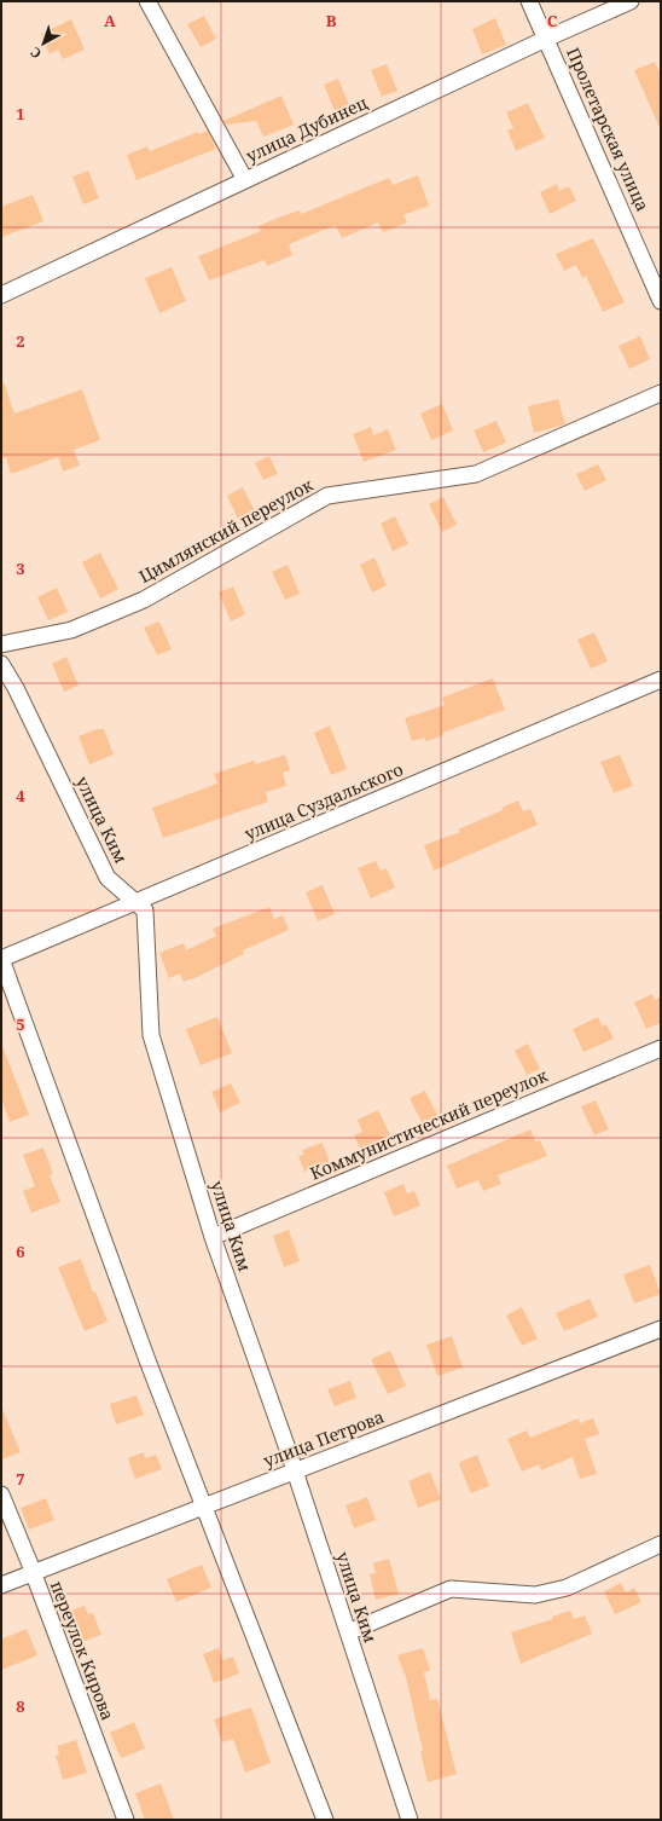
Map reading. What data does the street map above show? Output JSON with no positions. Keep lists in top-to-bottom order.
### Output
{
  "streets": {
    "street": [
      "улица Дубинец",
      "Пролетарская улица",
      "Цимлянский переулок",
      "улица Суздальского",
      "улица Ким",
      "Коммунистический переулок",
      "улица Петрова",
      "переулок Кирова"
    ]
  },
  "crossings": [
    ["улица Дубинец", "Пролетарская улица"],
    ["улица Суздальского", "улица Ким"],
    ["улица Ким", "Коммунистический переулок"],
    ["улица Ким", "улица Петрова"],
    ["улица Петрова", "переулок Кирова"]
  ],
  "north": "bottom left",
  "grid": {
    "columns": ["A", "B", "C"],
    "rows": [
      "1",
      "2",
      "3",
      "4",
      "5",
      "6",
      "7",
      "8"
    ]
  }
}
